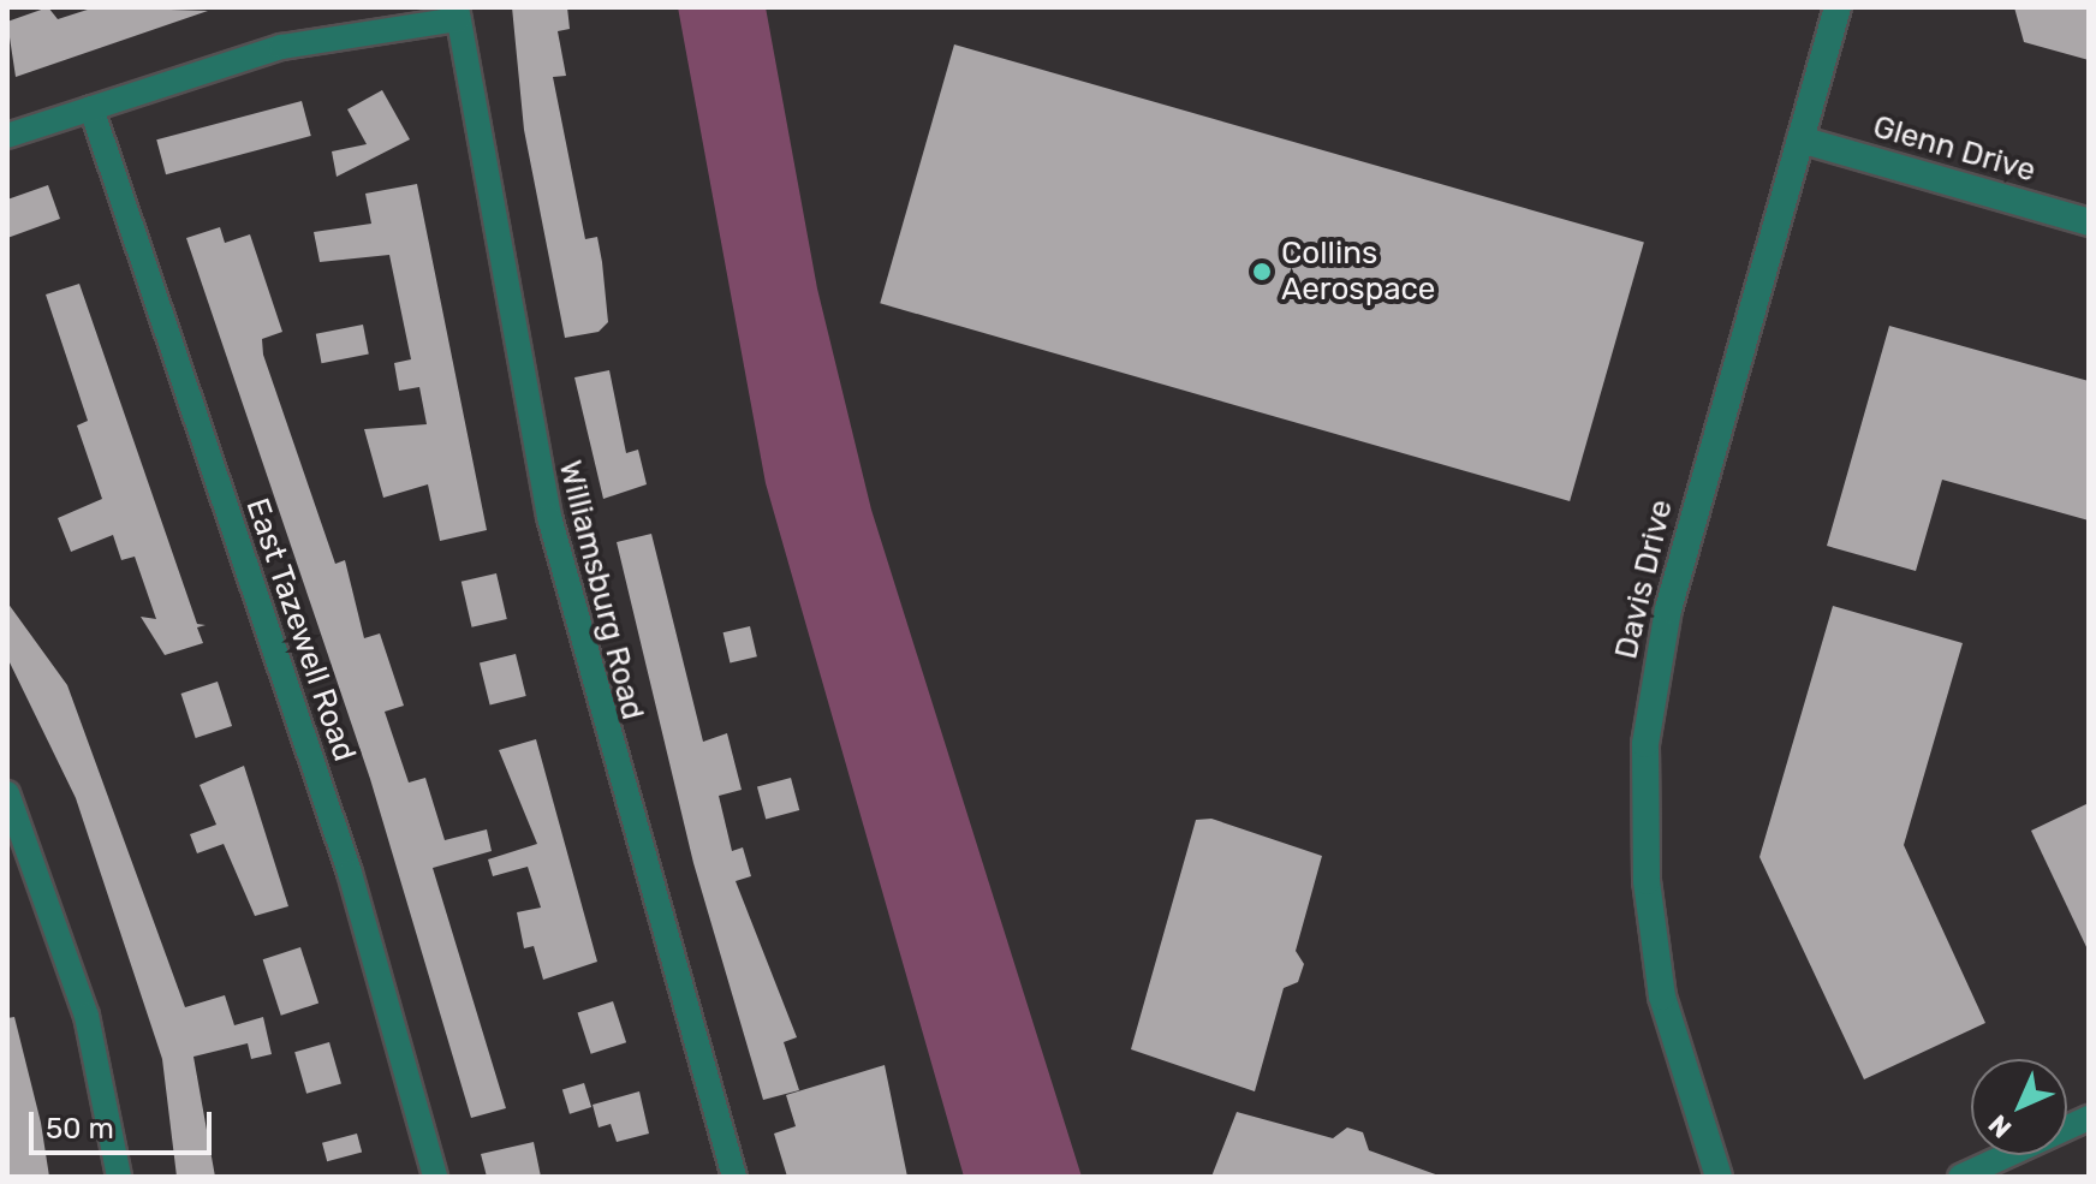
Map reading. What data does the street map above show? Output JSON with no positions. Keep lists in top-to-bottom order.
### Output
{
  "streets": {
    "street": [
      "Glenn Drive",
      "Davis Drive",
      "Williamsburg Road",
      "East Tazewell Road"
    ]
  },
  "crossings": [
    ["Glenn Drive", "Davis Drive"]
  ],
  "places": ["Collins Aerospace"],
  "scale_bar": "50 m",
  "north": "bottom left"
}
